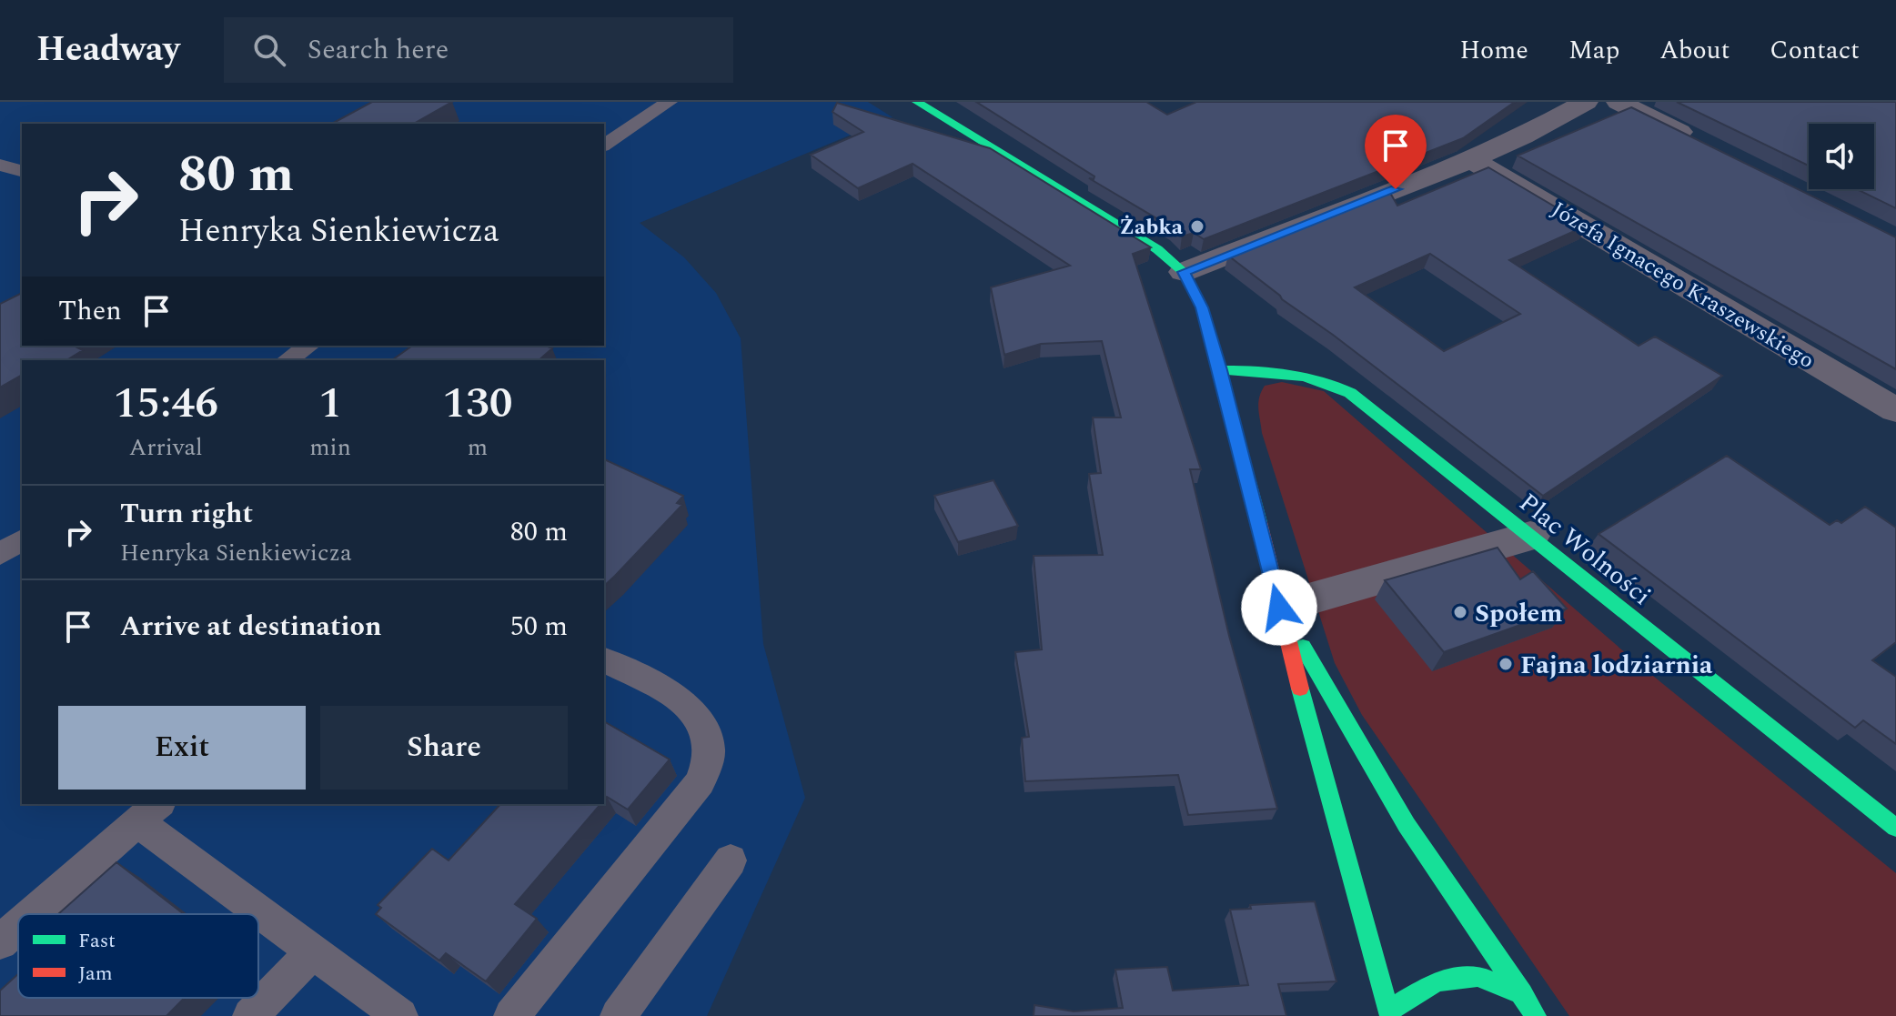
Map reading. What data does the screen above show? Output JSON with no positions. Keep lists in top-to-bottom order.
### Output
{
  "streets": {
    "street": ["Józefa Ignacego Kraszewskiego", "Plac Wolności"]
  },
  "places": ["Żabka", "Społem", "Fajna lodziarnia"],
  "legend": ["Fast", "Jam"],
  "page": {
    "header": "Headway",
    "search": "Search here",
    "nav": [
      "Home",
      "Map",
      "About",
      "Contact"
    ],
    "turn": ["80 m", "Henryka Sienkiewicza"],
    "then": "Then",
    "eta": [
      "15:46",
      "Arrival",
      "1",
      "min",
      "130",
      "m"
    ],
    "list": [
      {
        "name": "Turn right",
        "note": "Henryka Sienkiewicza",
        "value": "80 m"
      },
      {
        "name": "Arrive at destination",
        "value": "50 m"
      }
    ],
    "buttons": ["Exit", "Share"]
  }
}
